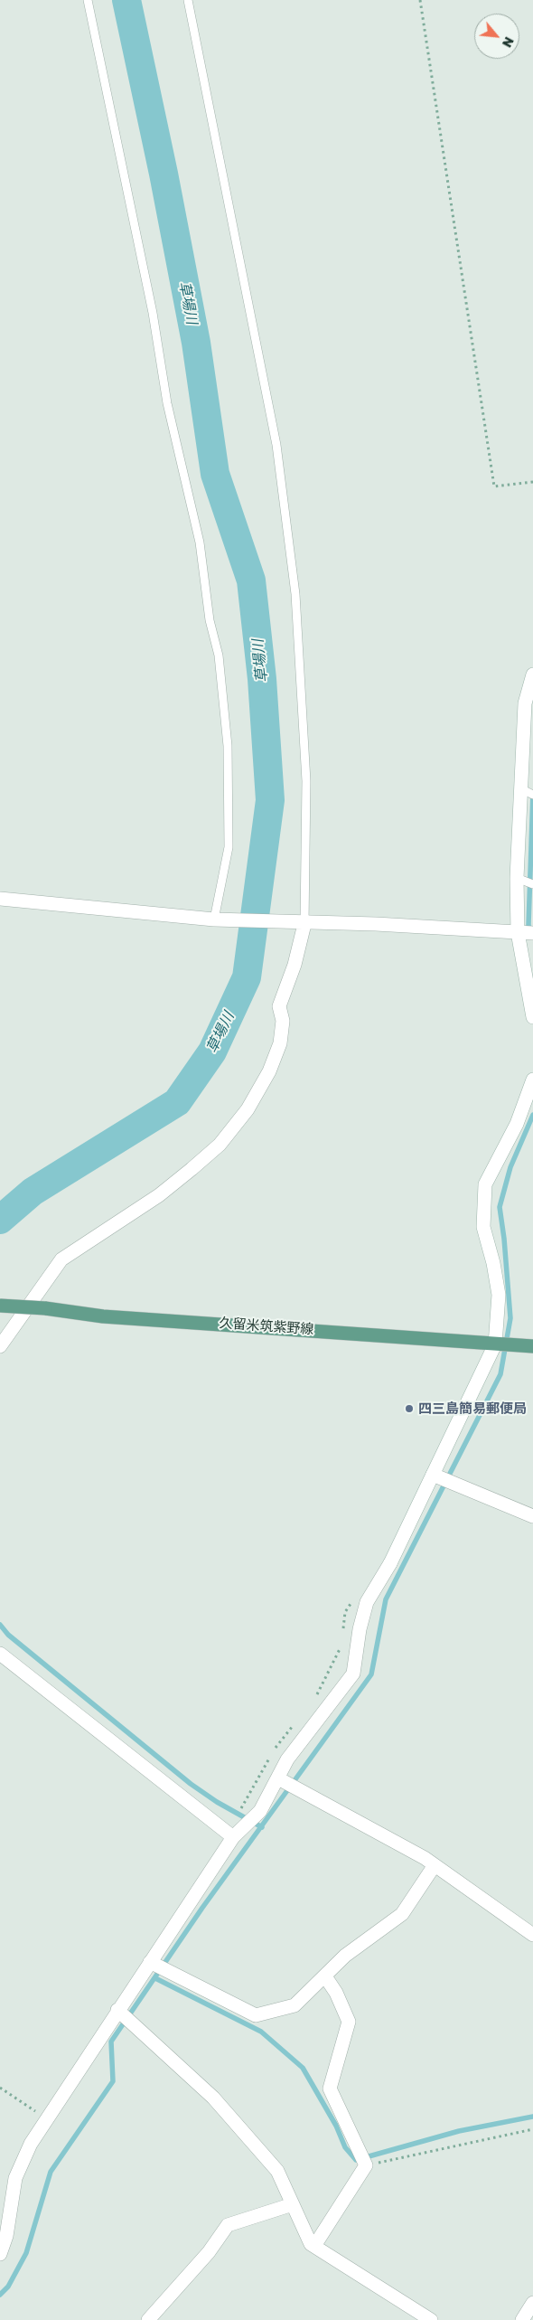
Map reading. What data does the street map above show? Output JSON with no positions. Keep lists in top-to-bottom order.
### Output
{
  "streets": {
    "main road": ["久留米筑紫野線"]
  },
  "water": ["草場川"],
  "places": ["四三島簡易郵便局"],
  "north": "bottom right"
}
